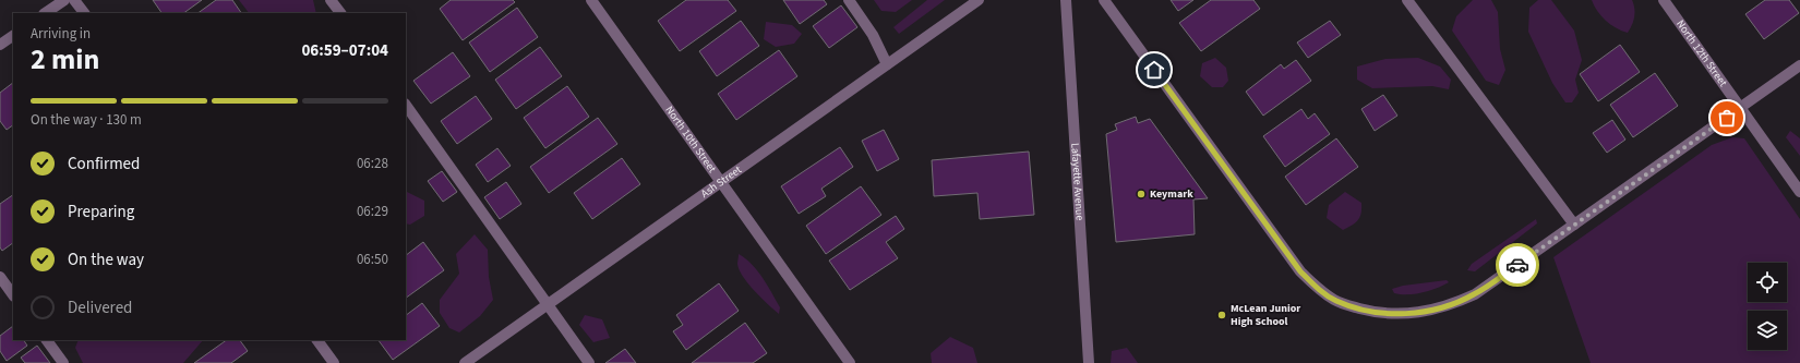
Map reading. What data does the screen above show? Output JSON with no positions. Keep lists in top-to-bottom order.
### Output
{
  "streets": {
    "street": [
      "North 12th Street",
      "North 10th Street",
      "Ash Street",
      "Lafayette Avenue"
    ]
  },
  "crossings": [
    ["North 10th Street", "Ash Street"]
  ],
  "places": ["Keymark", "McLean Junior High School"],
  "page": {
    "heading": ["2 min", "Arriving in", "06:59–07:04"],
    "bar": "On the way · 130 m",
    "list": [
      ["Confirmed", "06:28"],
      ["Preparing", "06:29"],
      ["On the way", "06:50"],
      "Delivered"
    ]
  }
}
